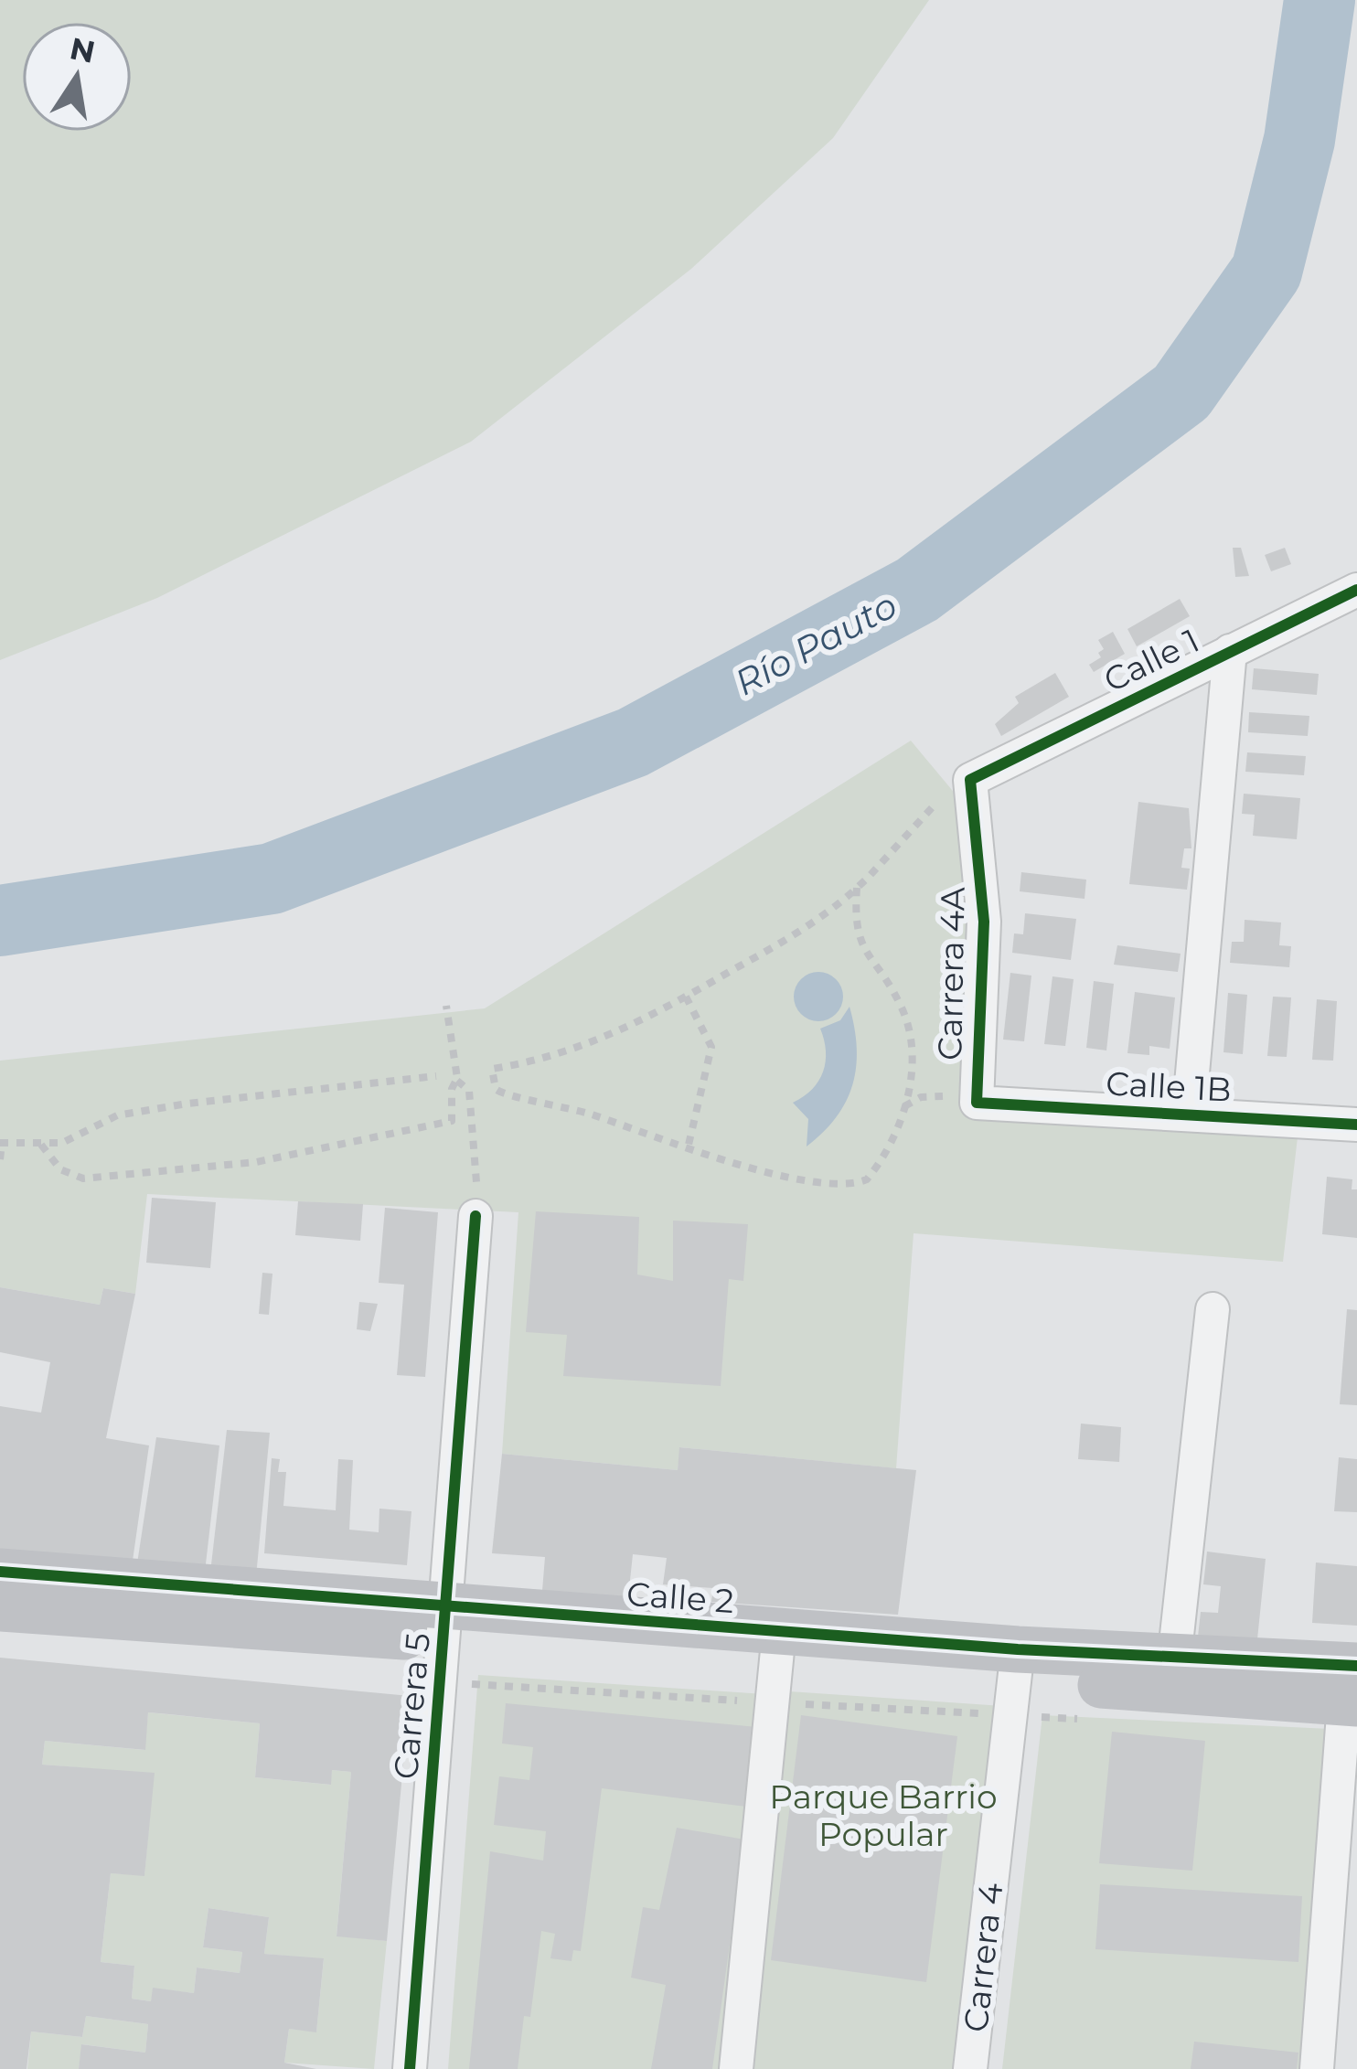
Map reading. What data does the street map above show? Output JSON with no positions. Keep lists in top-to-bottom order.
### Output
{
  "streets": {
    "street": [
      "Calle 1",
      "Carrera 4A",
      "Calle 1B",
      "Calle 2",
      "Carrera 5",
      "Carrera 4"
    ]
  },
  "crossings": [
    ["Calle 1", "Carrera 4A"],
    ["Carrera 4A", "Calle 1B"],
    ["Calle 2", "Carrera 5"],
    ["Calle 2", "Carrera 4"]
  ],
  "water": ["Río Pauto"],
  "parks": ["Parque Barrio Popular"],
  "north": "top"
}
